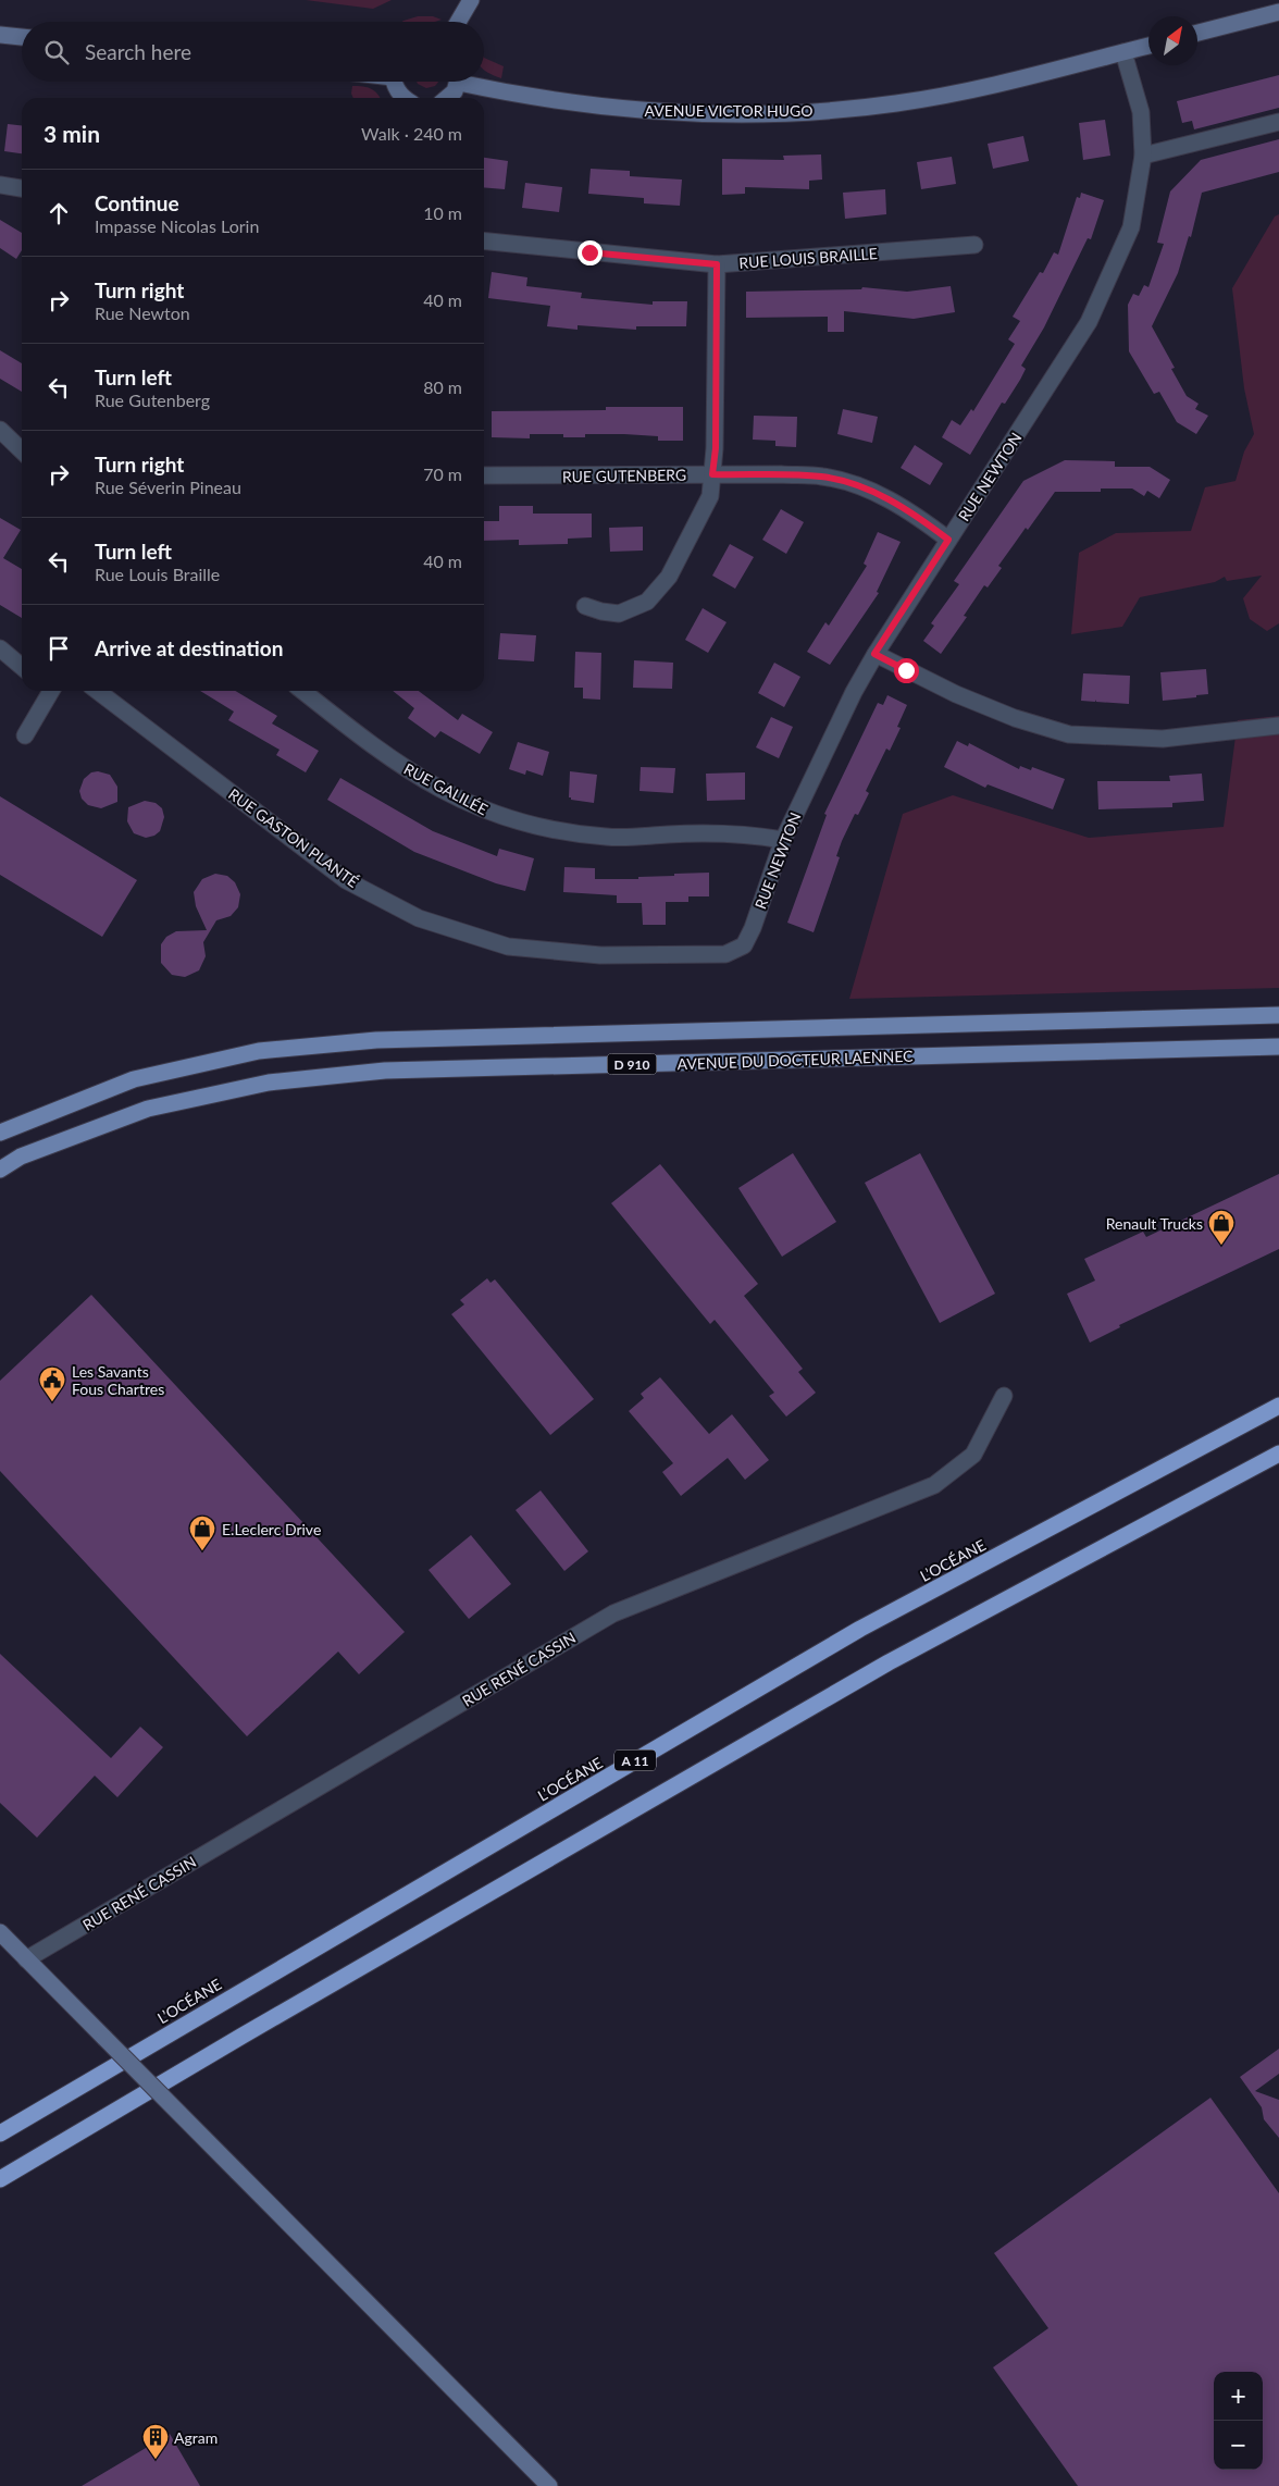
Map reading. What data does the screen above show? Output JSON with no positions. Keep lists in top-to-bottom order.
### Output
{
  "streets": {
    "highway": ["L’OCÉANE", "A 11"],
    "main road": ["AVENUE VICTOR HUGO", "AVENUE DU DOCTEUR LAENNEC", "D 910"],
    "street": [
      "RUE LOUIS BRAILLE",
      "RUE GUTENBERG",
      "RUE NEWTON",
      "RUE GALILÉE",
      "RUE GASTON PLANTÉ",
      "RUE RENÉ CASSIN"
    ]
  },
  "crossings": [
    ["AVENUE VICTOR HUGO", "RUE NEWTON"],
    ["RUE GUTENBERG", "RUE NEWTON"],
    ["RUE NEWTON", "RUE GALILÉE"],
    ["RUE NEWTON", "RUE GASTON PLANTÉ"]
  ],
  "places": {
    "shop": ["Renault Trucks", "E.Leclerc Drive"],
    "public building": ["Les Savants Fous Chartres"],
    "building": ["Agram"]
  },
  "north": "top right",
  "page": {
    "search": "Search here",
    "heading": ["3 min", "Walk · 240 m"],
    "list": [
      ["Continue", "Impasse Nicolas Lorin", "10 m"],
      ["Turn right", "Rue Newton", "40 m"],
      ["Turn left", "Rue Gutenberg", "80 m"],
      ["Turn right", "Rue Séverin Pineau", "70 m"],
      ["Turn left", "Rue Louis Braille", "40 m"],
      "Arrive at destination"
    ],
    "map_buttons": ["+", "−"]
  }
}
